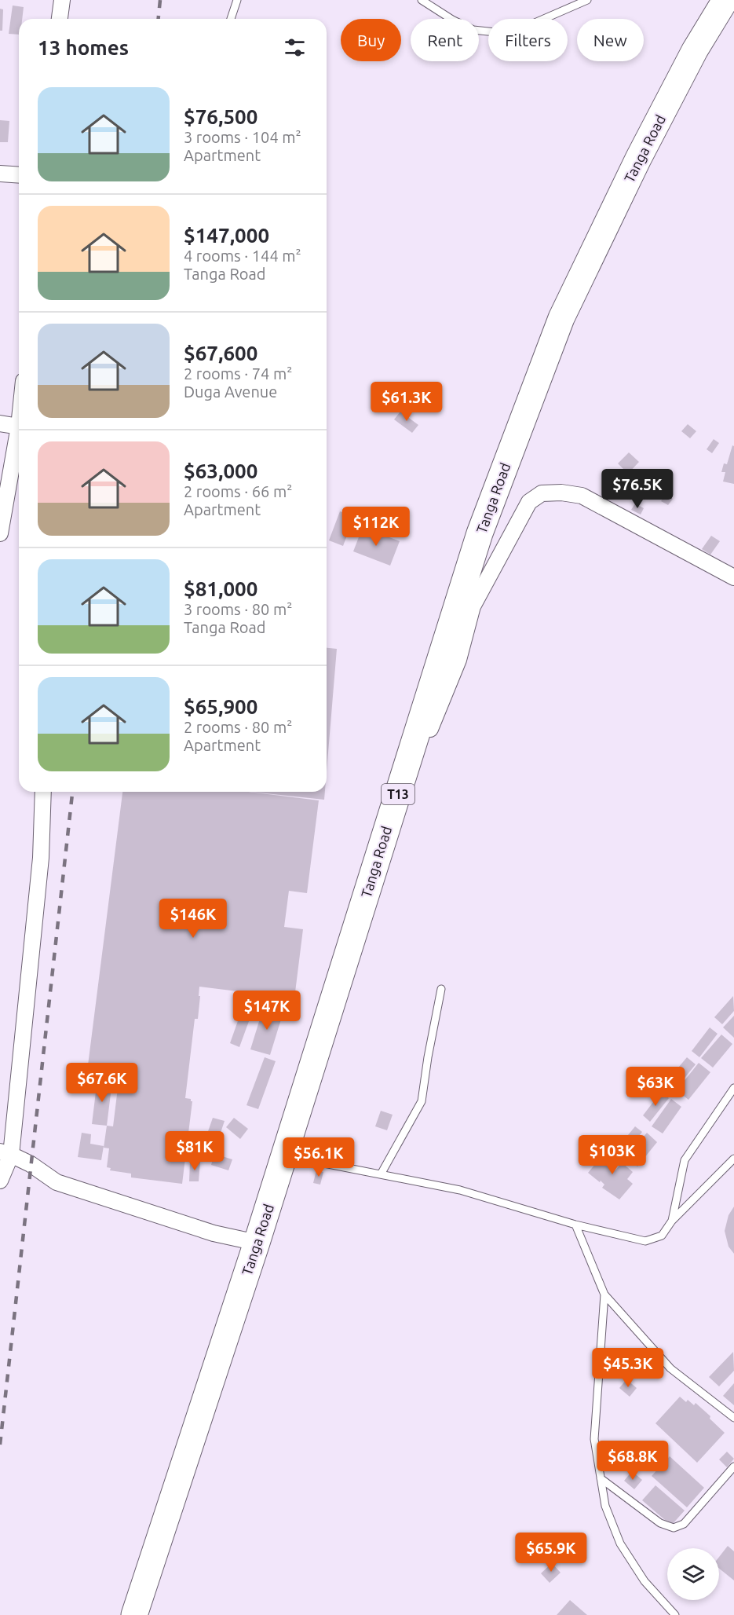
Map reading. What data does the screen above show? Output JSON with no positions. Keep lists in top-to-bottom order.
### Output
{
  "streets": {
    "highway": ["Tanga Road", "T13"]
  },
  "page": {
    "chip": [
      "Buy",
      "Rent",
      "Filters",
      "New"
    ],
    "heading": "13 homes",
    "list": [
      {
        "name": "$76,500",
        "note": "3 rooms · 104 m² · Apartment"
      },
      {
        "name": "$147,000",
        "note": "4 rooms · 144 m² · Tanga Road"
      },
      {
        "name": "$67,600",
        "note": "2 rooms · 74 m² · Duga Avenue"
      },
      {
        "name": "$63,000",
        "note": "2 rooms · 66 m² · Apartment"
      },
      {
        "name": "$81,000",
        "note": "3 rooms · 80 m² · Tanga Road"
      },
      {
        "name": "$65,900",
        "note": "2 rooms · 80 m² · Apartment"
      }
    ],
    "price": [
      "$61.3K",
      "$76.5K",
      "$112K",
      "$146K",
      "$147K",
      "$67.6K",
      "$63K",
      "$81K",
      "$103K",
      "$56.1K",
      "$45.3K",
      "$68.8K",
      "$65.9K"
    ]
  }
}
